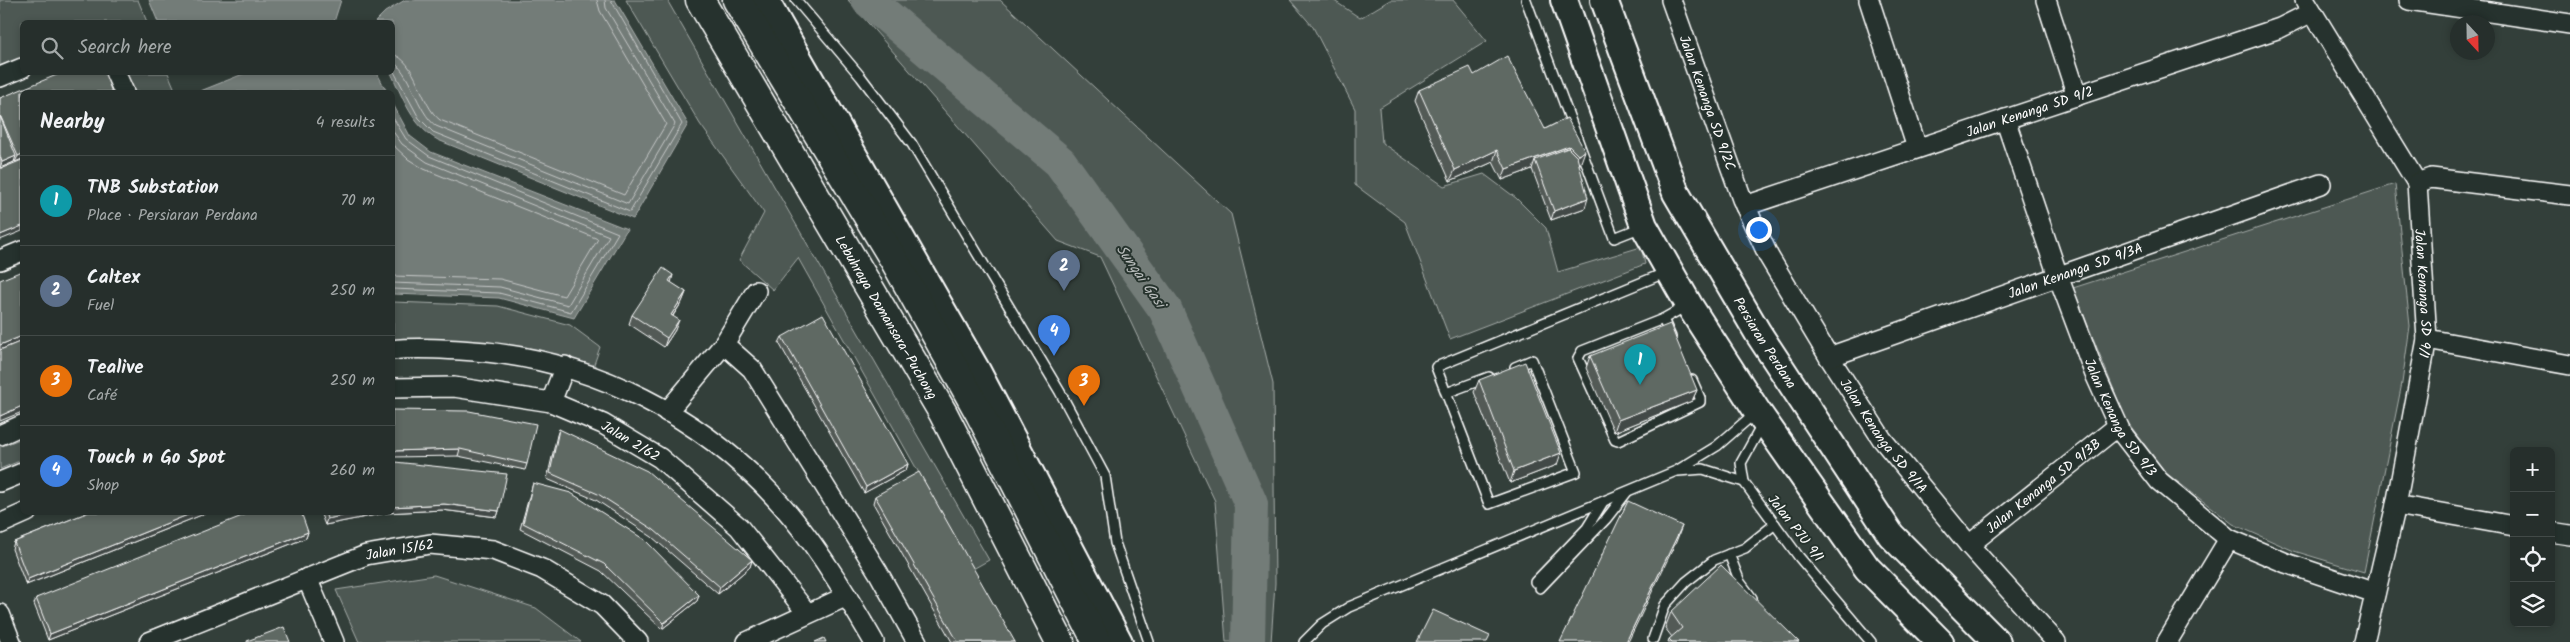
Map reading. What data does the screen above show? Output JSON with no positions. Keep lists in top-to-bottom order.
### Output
{
  "streets": {
    "highway": ["Lebuhraya Damansara–Puchong"],
    "main road": ["Persiaran Perdana"],
    "street": [
      "Jalan Kenanga SD 9/2C",
      "Jalan Kenanga SD 9/2",
      "Jalan Kenanga SD 9/3A",
      "Jalan Kenanga SD 9/1",
      "Jalan Kenanga SD 9/3",
      "Jalan Kenanga SD 9/1A",
      "Jalan 2/62",
      "Jalan Kenanga SD 9/3B",
      "Jalan 15/62"
    ],
    "lane": ["Jalan PJU 9/1"]
  },
  "crossings": [
    ["Jalan Kenanga SD 9/2C", "Jalan Kenanga SD 9/2"],
    ["Jalan Kenanga SD 9/2C", "Jalan Kenanga SD 9/1A"],
    ["Jalan Kenanga SD 9/2", "Jalan Kenanga SD 9/1"],
    ["Jalan Kenanga SD 9/2", "Jalan Kenanga SD 9/3"],
    ["Jalan Kenanga SD 9/2", "Jalan Kenanga SD 9/1A"],
    ["Jalan Kenanga SD 9/3A", "Jalan Kenanga SD 9/3"],
    ["Jalan Kenanga SD 9/3A", "Jalan Kenanga SD 9/1A"],
    ["Jalan Kenanga SD 9/1", "Jalan Kenanga SD 9/3"],
    ["Jalan Kenanga SD 9/3", "Jalan Kenanga SD 9/3B"],
    ["Jalan Kenanga SD 9/1A", "Jalan Kenanga SD 9/3B"]
  ],
  "water": ["Sungai Gasi"],
  "north": "bottom",
  "page": {
    "search": "Search here",
    "heading": ["Nearby", "4 results"],
    "list": [
      {
        "mark": "1",
        "name": "TNB Substation",
        "note": "Place · Persiaran Perdana",
        "value": "70 m"
      },
      {
        "mark": "2",
        "name": "Caltex",
        "note": "Fuel",
        "value": "250 m"
      },
      {
        "mark": "3",
        "name": "Tealive",
        "note": "Café",
        "value": "250 m"
      },
      {
        "mark": "4",
        "name": "Touch n Go Spot",
        "note": "Shop",
        "value": "260 m"
      }
    ],
    "pins": [
      "2",
      "4",
      "1",
      "3"
    ],
    "map_buttons": ["+", "−"]
  }
}
